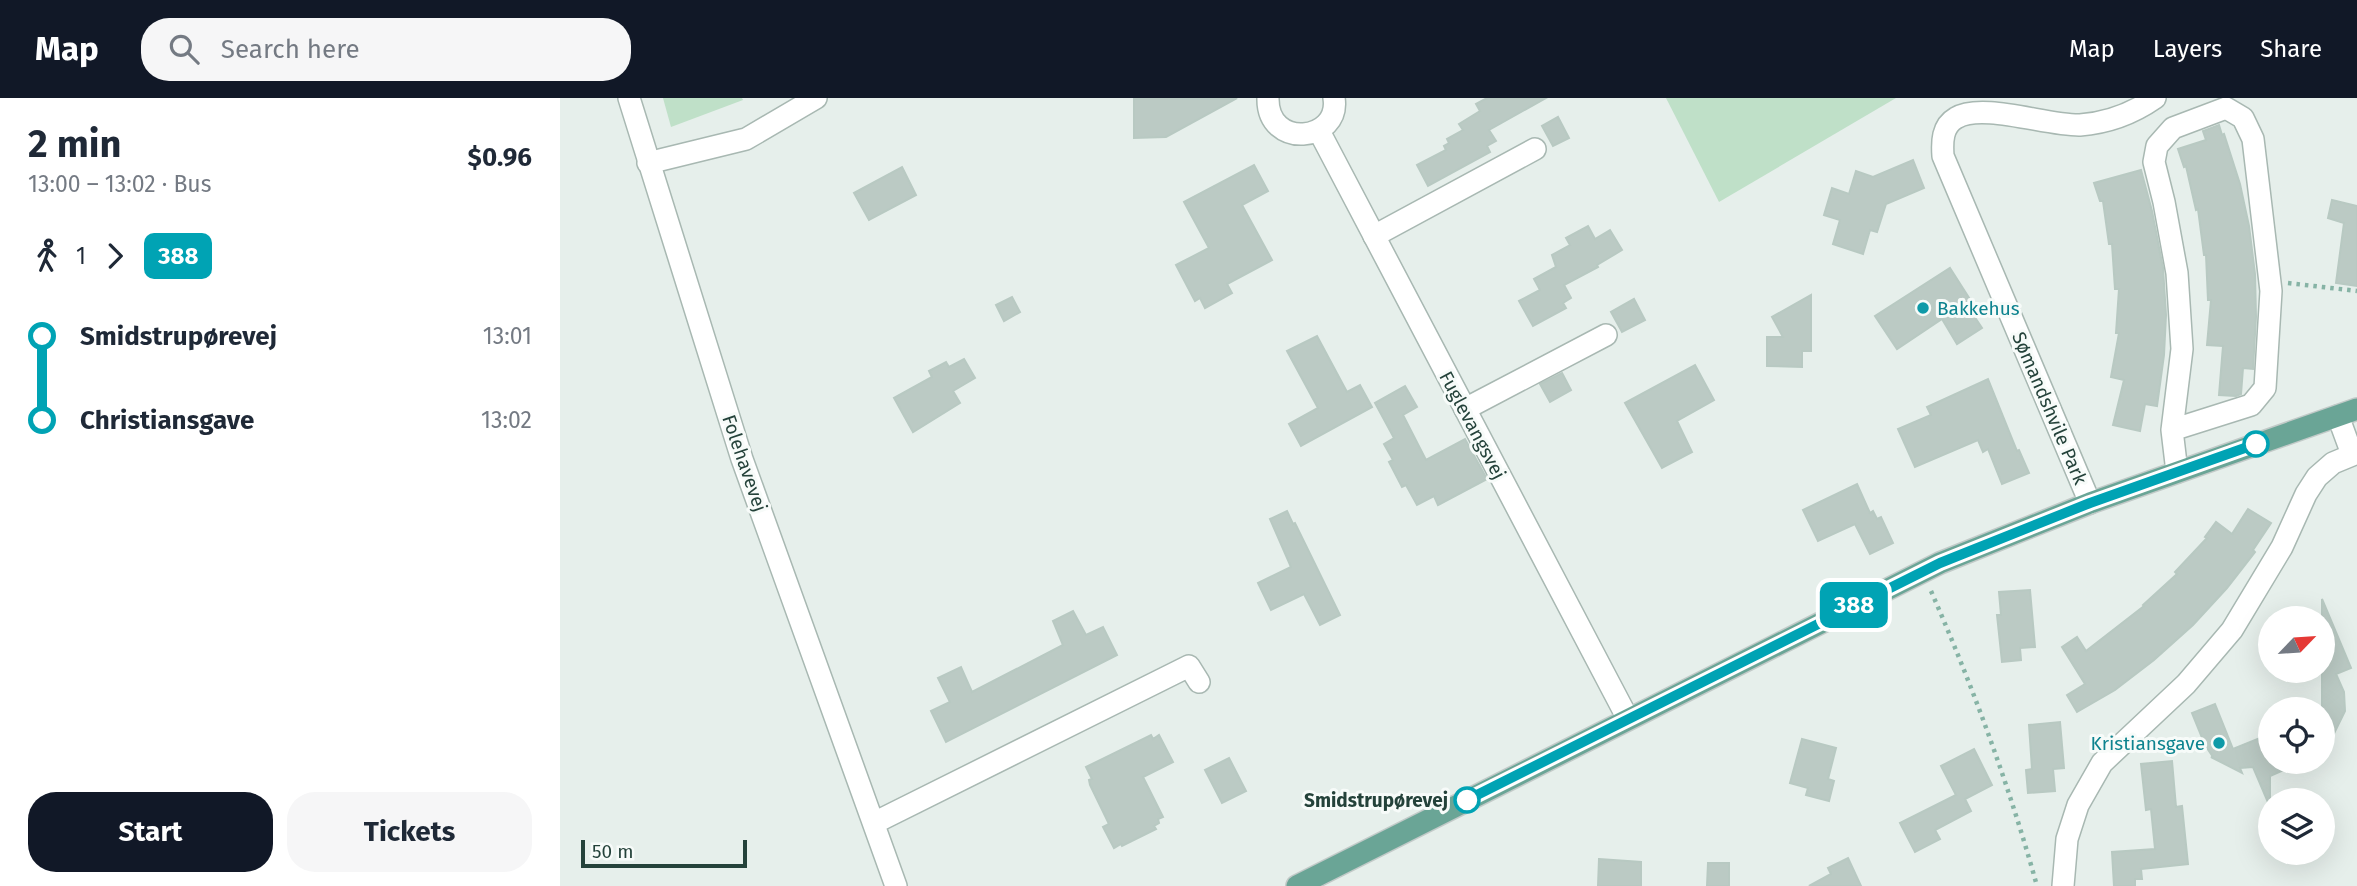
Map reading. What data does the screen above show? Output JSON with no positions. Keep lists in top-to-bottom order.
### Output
{
  "streets": {
    "street": ["Sømandshvile Park", "Fuglevangsvej", "Folehavevej"]
  },
  "places": ["Bakkehus", "Kristiansgave", "Smidstrupørevej"],
  "lines": ["bus line 388"],
  "scale_bar": "50 m",
  "north": "top right",
  "page": {
    "header": "Map",
    "search": "Search here",
    "nav": ["Map", "Layers", "Share"],
    "heading": ["2 min", "13:00 – 13:02 · Bus", "$0.96"],
    "on_map": "388",
    "legs": ["1", "388"],
    "list": [
      {
        "name": "Smidstrupørevej",
        "value": "13:01"
      },
      {
        "name": "Christiansgave",
        "value": "13:02"
      }
    ],
    "buttons": ["Start", "Tickets"],
    "scale": "50 m"
  }
}
